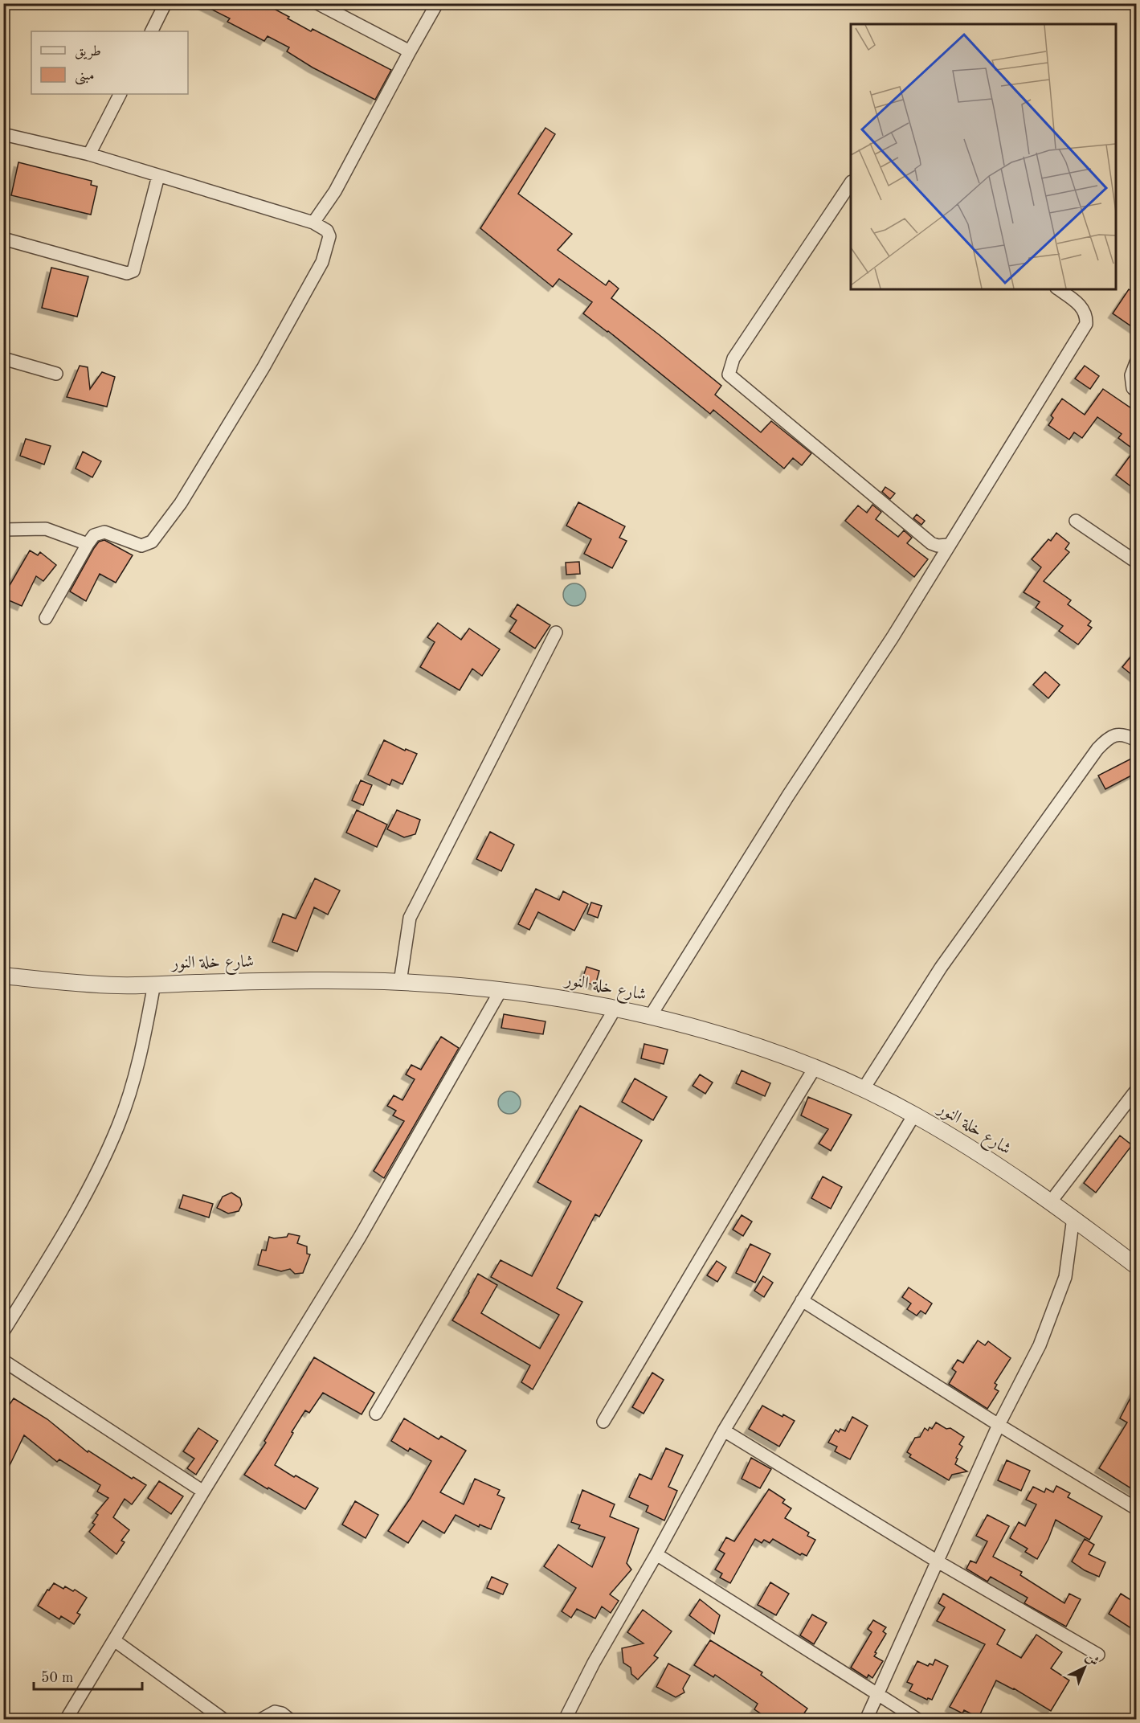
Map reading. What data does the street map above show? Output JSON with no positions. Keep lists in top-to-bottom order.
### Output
{
  "streets": {
    "street": ["شارع خلة النور"]
  },
  "legend": ["طريق", "مبنى"],
  "scale_bar": "50 m",
  "north": "top right"
}
